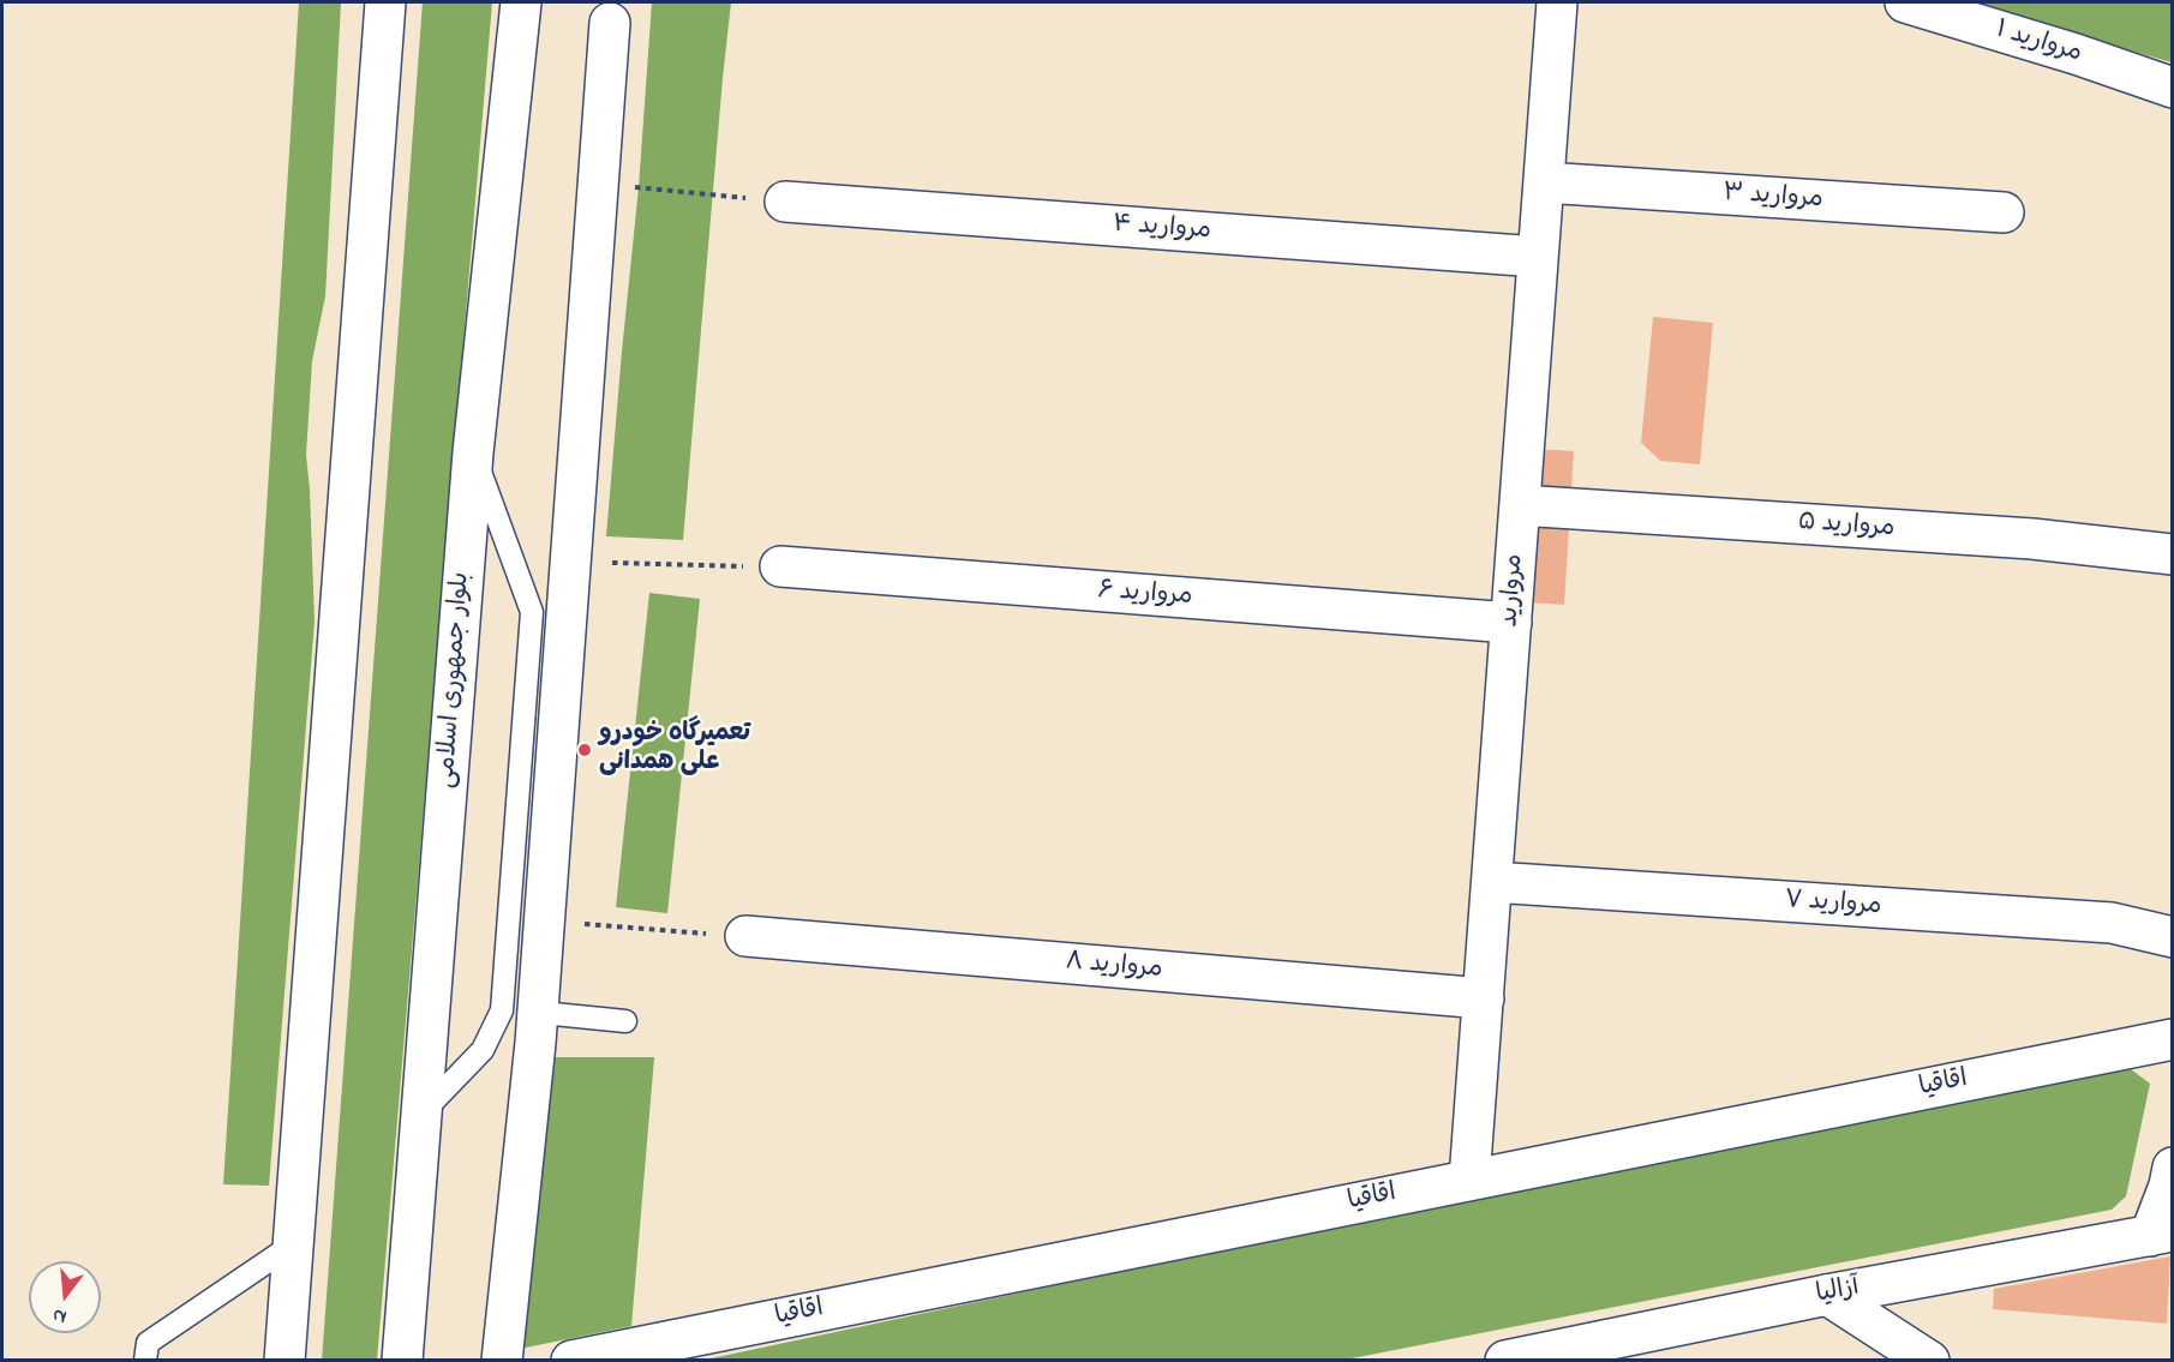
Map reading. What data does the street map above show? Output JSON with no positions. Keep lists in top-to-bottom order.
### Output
{
  "streets": {
    "street": [
      "مروارید ۱",
      "مروارید ۳",
      "مروارید ۴",
      "مروارید ۵",
      "مروارید",
      "مروارید ۶",
      "بلوار جمهوری اسلامی",
      "مروارید ۷",
      "مروارید ۸",
      "اقاقیا",
      "آزالیا"
    ]
  },
  "crossings": [
    ["مروارید ۳", "مروارید"],
    ["مروارید ۴", "مروارید"],
    ["مروارید ۵", "مروارید"],
    ["مروارید", "مروارید ۶"],
    ["مروارید", "مروارید ۷"],
    ["مروارید", "مروارید ۸"],
    ["مروارید", "اقاقیا"]
  ],
  "places": ["تعمیرگاه خودرو علی همدانی"],
  "north": "bottom"
}
